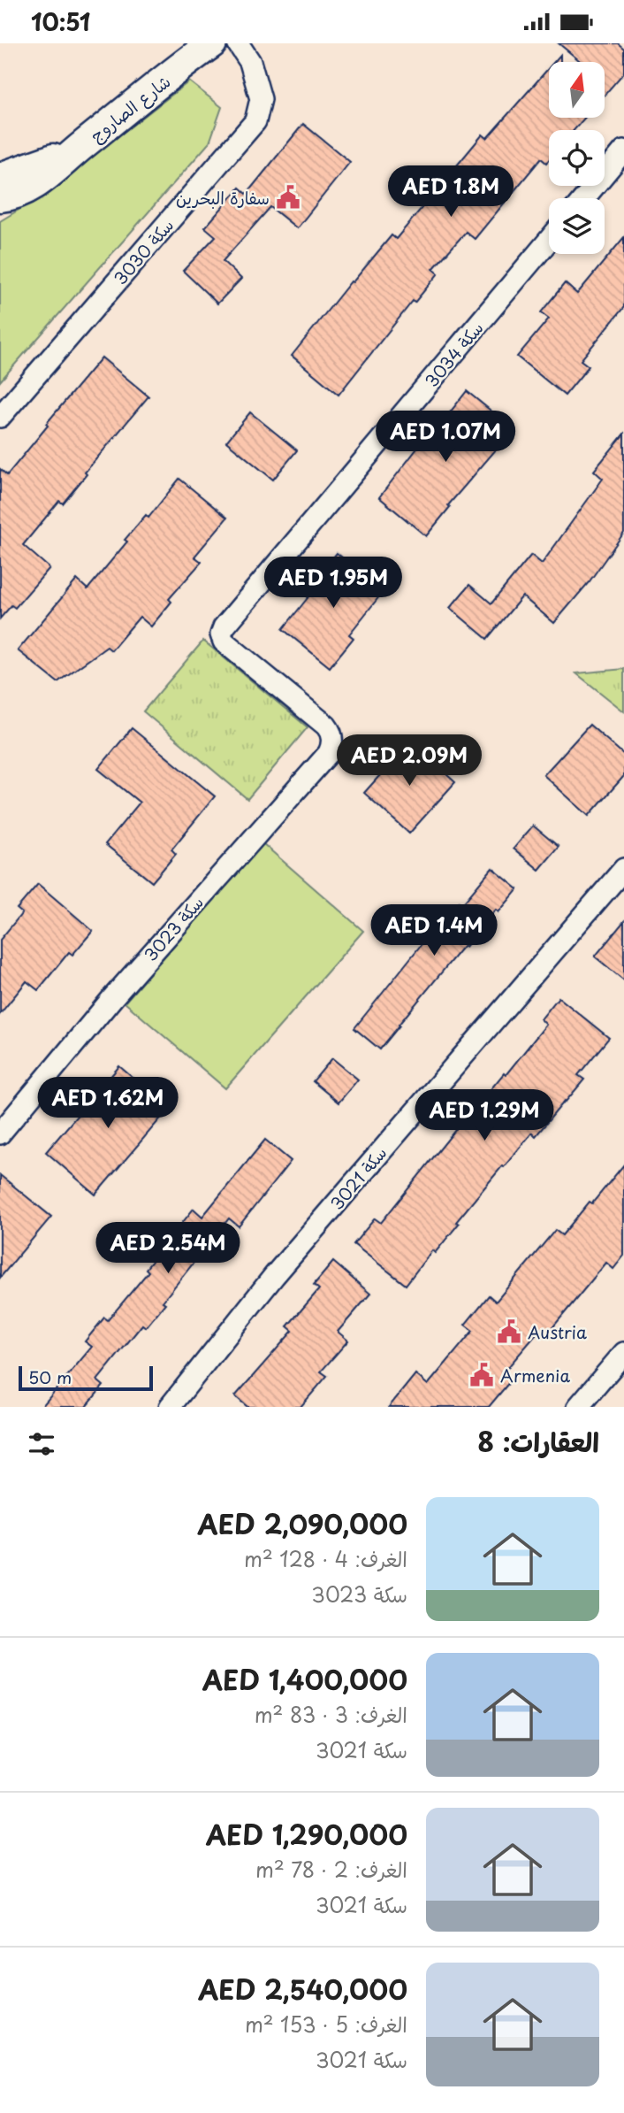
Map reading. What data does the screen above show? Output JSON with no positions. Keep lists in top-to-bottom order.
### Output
{
  "streets": {
    "main road": ["شارع الصاروج"],
    "street": [
      "سكة 3030",
      "سكة 3034",
      "سكة 3023",
      "سكة 3021"
    ]
  },
  "crossings": [
    ["سكة 3034", "سكة 3023"]
  ],
  "places": {
    "public building": ["سفارة البحرين", "Austria", "Armenia"]
  },
  "scale_bar": "50 m",
  "north": "top",
  "page": {
    "status": "10:51",
    "price": [
      "AED 1.8M",
      "AED 1.07M",
      "AED 1.95M",
      "AED 2.09M",
      "AED 1.4M",
      "AED 1.62M",
      "AED 1.29M",
      "AED 2.54M"
    ],
    "scale": "50 m",
    "heading": "العقارات: 8",
    "list": [
      {
        "name": "AED 2,090,000",
        "note": "الغرف: 4 · 128 m² · سكة 3023"
      },
      {
        "name": "AED 1,400,000",
        "note": "الغرف: 3 · 83 m² · سكة 3021"
      },
      {
        "name": "AED 1,290,000",
        "note": "الغرف: 2 · 78 m² · سكة 3021"
      },
      {
        "name": "AED 2,540,000",
        "note": "الغرف: 5 · 153 m² · سكة 3021"
      }
    ]
  }
}
